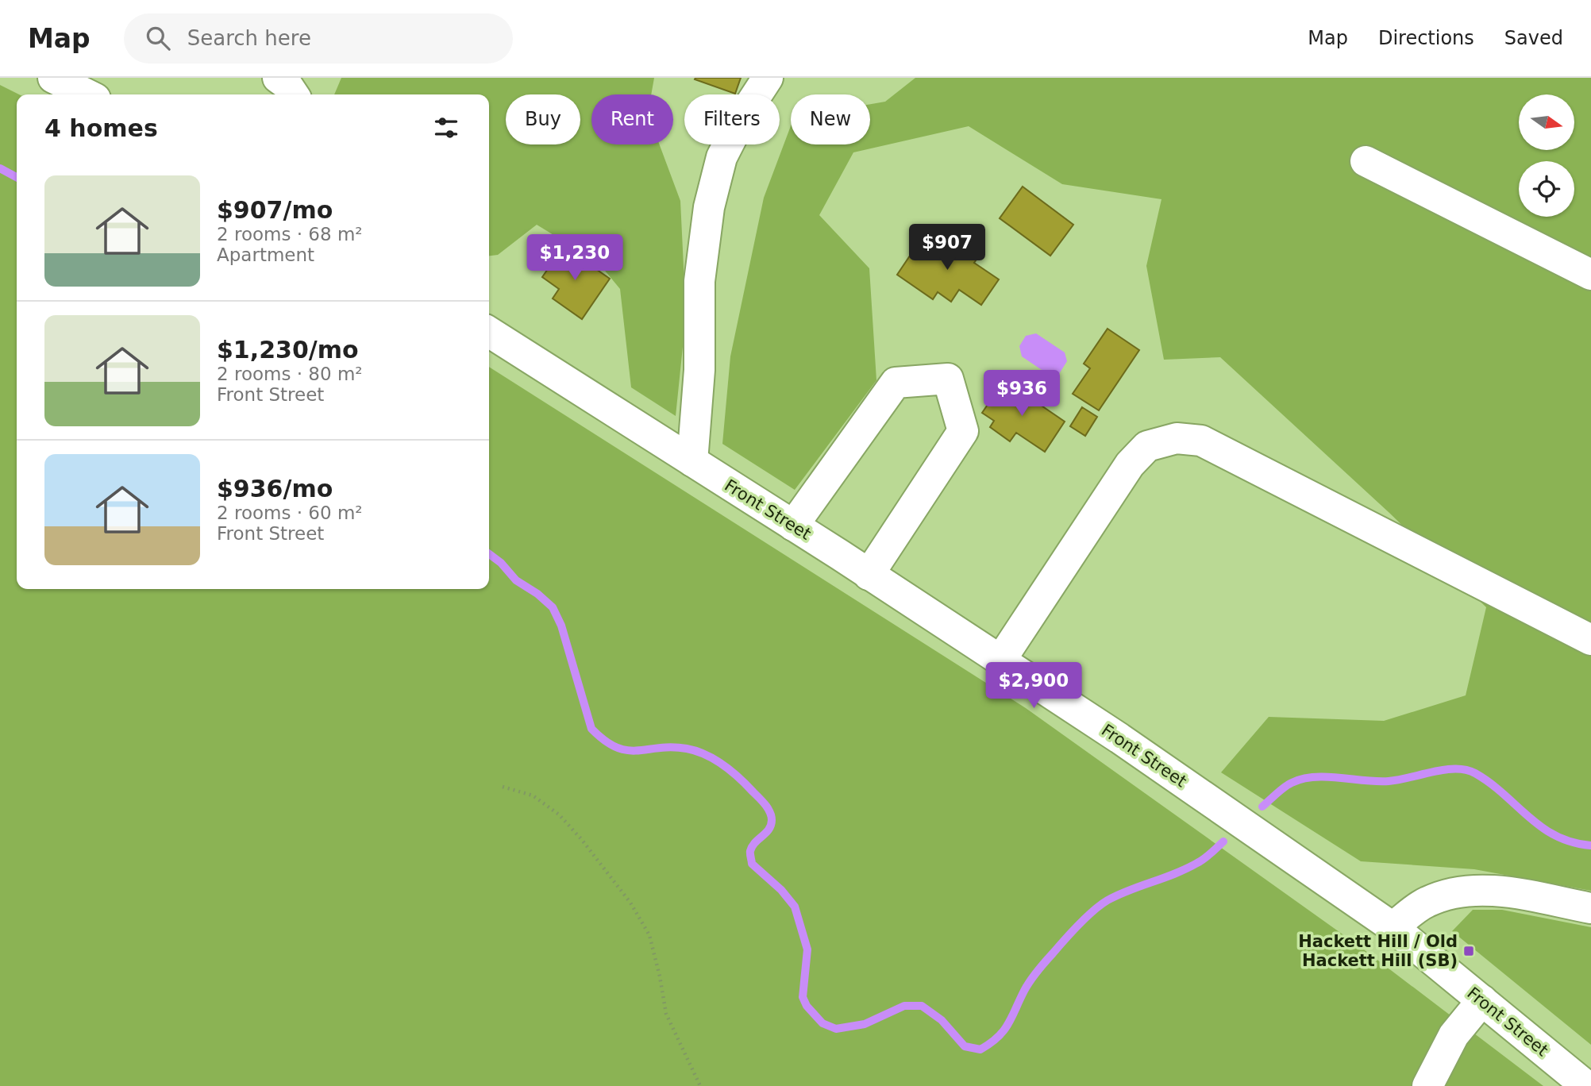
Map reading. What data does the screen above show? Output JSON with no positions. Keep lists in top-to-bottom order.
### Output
{
  "streets": {
    "main road": ["Front Street"]
  },
  "places": {
    "transit": ["Hackett Hill / Old Hackett Hill (SB)"]
  },
  "north": "right",
  "page": {
    "header": "Map",
    "search": "Search here",
    "nav": ["Map", "Directions", "Saved"],
    "chip": [
      "Buy",
      "Rent",
      "Filters",
      "New"
    ],
    "heading": "4 homes",
    "list": [
      {
        "name": "$907/mo",
        "note": "2 rooms · 68 m² · Apartment"
      },
      {
        "name": "$1,230/mo",
        "note": "2 rooms · 80 m² · Front Street"
      },
      {
        "name": "$936/mo",
        "note": "2 rooms · 60 m² · Front Street"
      }
    ],
    "price": [
      "$907",
      "$1,230",
      "$936",
      "$2,900"
    ]
  }
}
